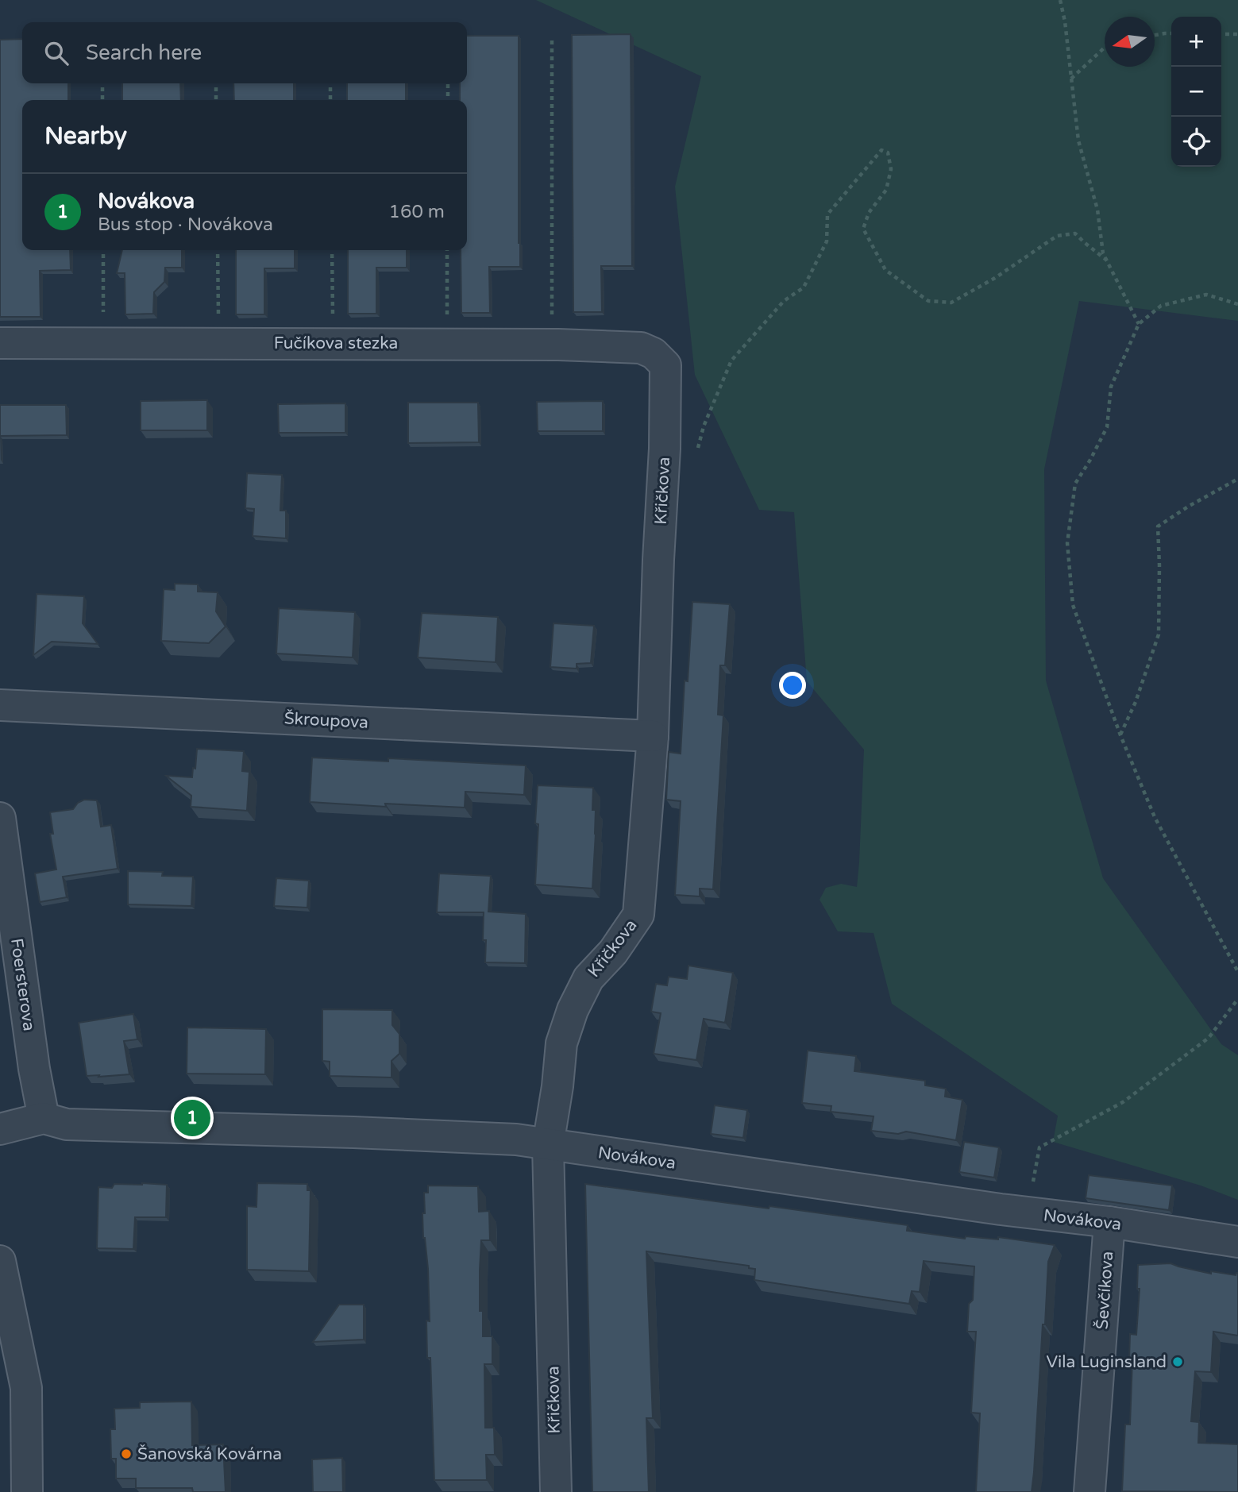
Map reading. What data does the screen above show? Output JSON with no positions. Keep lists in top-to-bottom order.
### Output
{
  "streets": {
    "street": [
      "Fučíkova stezka",
      "Křičkova",
      "Škroupova",
      "Foersterova",
      "Novákova",
      "Ševčíkova"
    ]
  },
  "crossings": [
    ["Fučíkova stezka", "Křičkova"],
    ["Křičkova", "Škroupova"],
    ["Křičkova", "Novákova"],
    ["Foersterova", "Novákova"],
    ["Novákova", "Ševčíkova"]
  ],
  "places": ["Vila Luginsland", "Šanovská Kovárna"],
  "north": "left",
  "page": {
    "map_buttons": ["+", "−"],
    "search": "Search here",
    "heading": "Nearby",
    "list": [
      {
        "mark": "1",
        "name": "Novákova",
        "note": "Bus stop · Novákova",
        "value": "160 m"
      }
    ],
    "pins": "1"
  }
}
